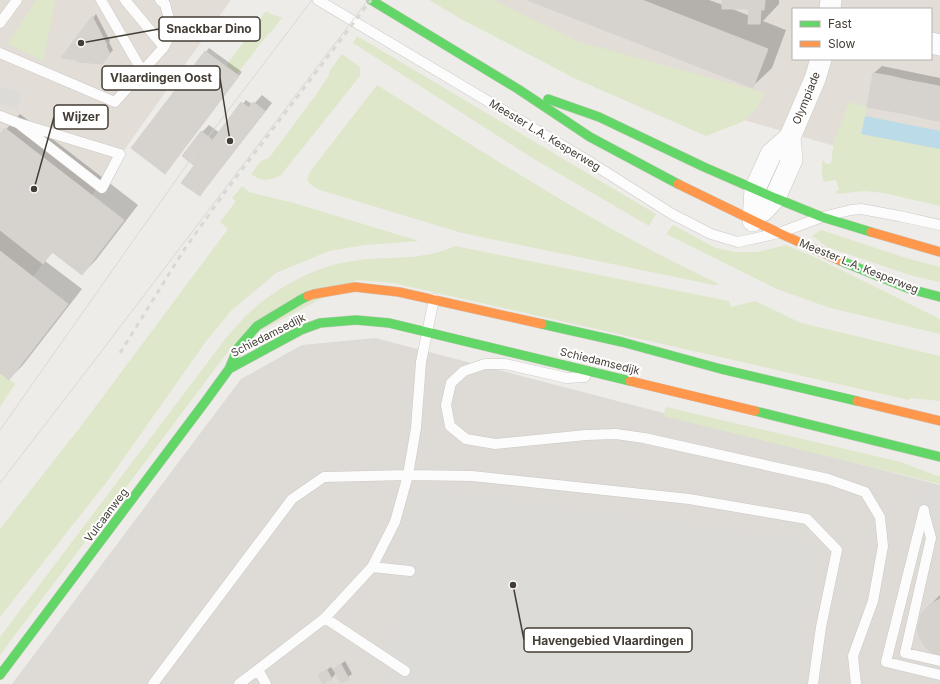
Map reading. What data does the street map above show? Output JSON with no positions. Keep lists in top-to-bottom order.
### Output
{
  "streets": {
    "main road": ["Meester L.A. Kesperweg", "Schiedamsedijk", "Vulcaanweg"],
    "street": ["Olympiade"]
  },
  "crossings": [
    ["Olympiade", "Meester L.A. Kesperweg"],
    ["Schiedamsedijk", "Vulcaanweg"]
  ],
  "places": [
    "Snackbar Dino",
    "Vlaardingen Oost",
    "Wijzer",
    "Havengebied Vlaardingen"
  ],
  "legend": ["Fast", "Slow"]
}
